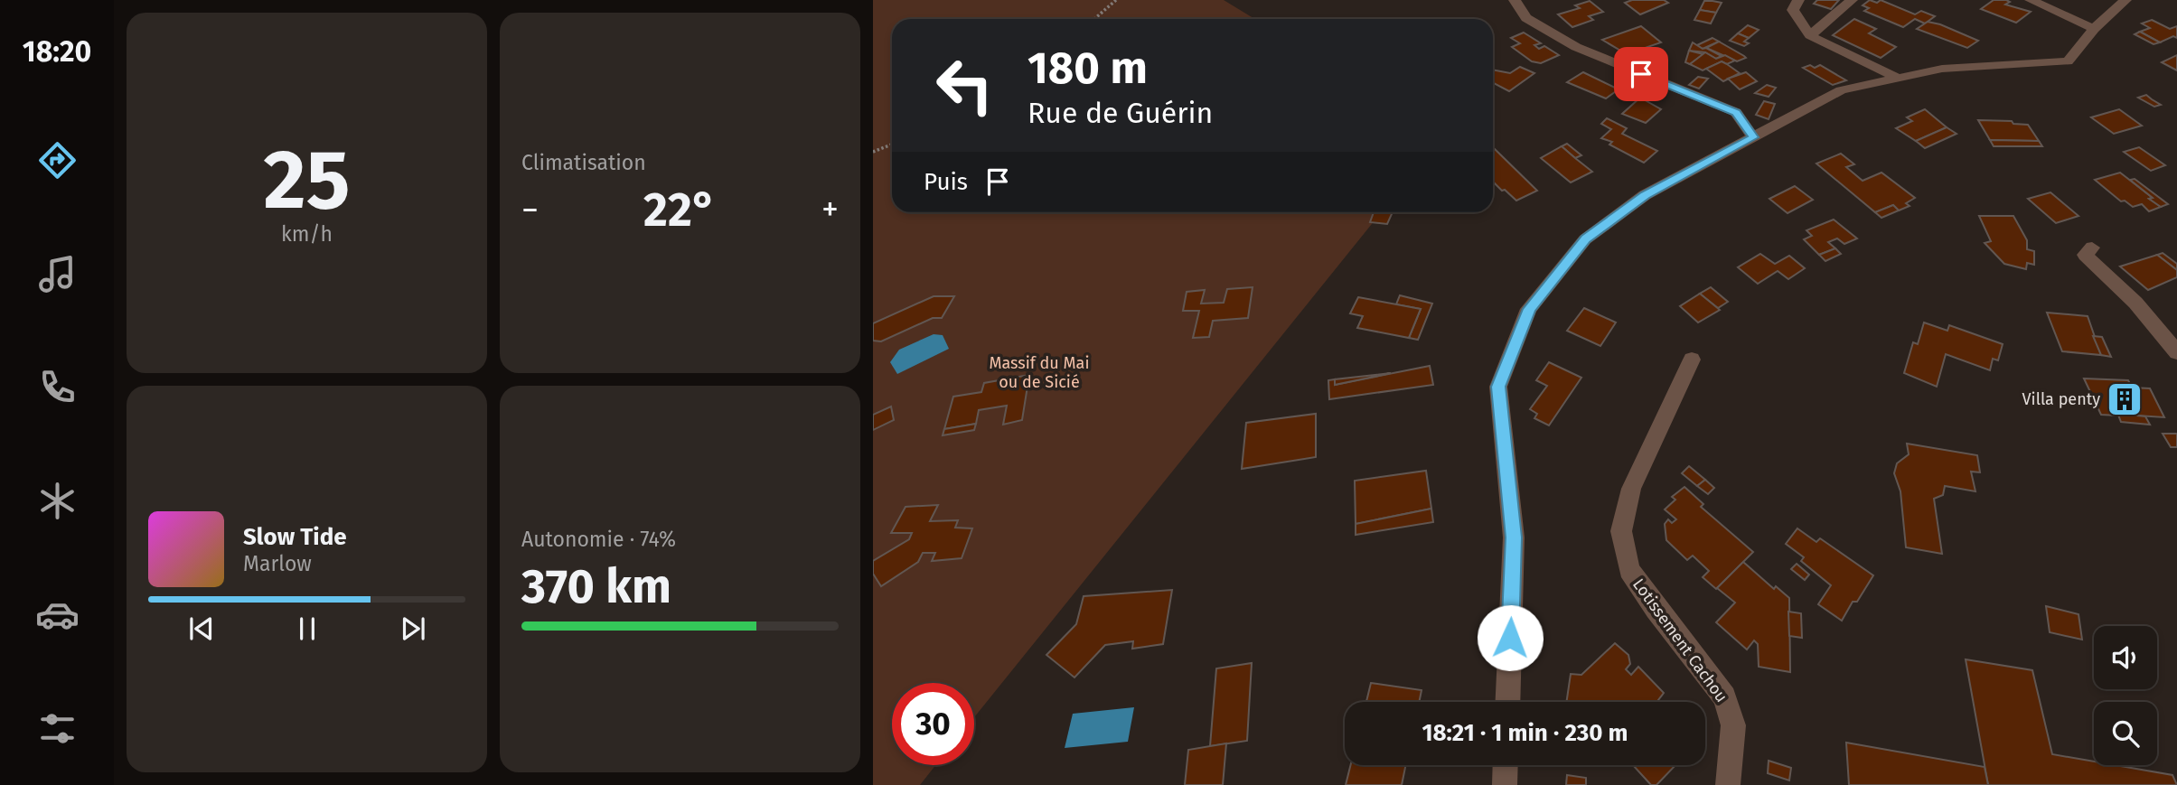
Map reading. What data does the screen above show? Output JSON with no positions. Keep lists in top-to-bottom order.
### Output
{
  "streets": {
    "street": ["Lotissement Cachou"]
  },
  "parks": ["Massif du Mai ou de Sicié"],
  "places": {
    "building": ["Villa penty"]
  },
  "page": {
    "tabs": "18:20",
    "tile": [
      ["25", "km/h"],
      "Climatisation",
      ["Autonomie · 74%", "370 km"]
    ],
    "turn": ["180 m", "Rue de Guérin"],
    "then": "Puis",
    "heat": ["−", "22°", "+"],
    "song": ["Slow Tide", "Marlow"],
    "limit": "30",
    "trip": "18:21 · 1 min · 230 m"
  }
}
